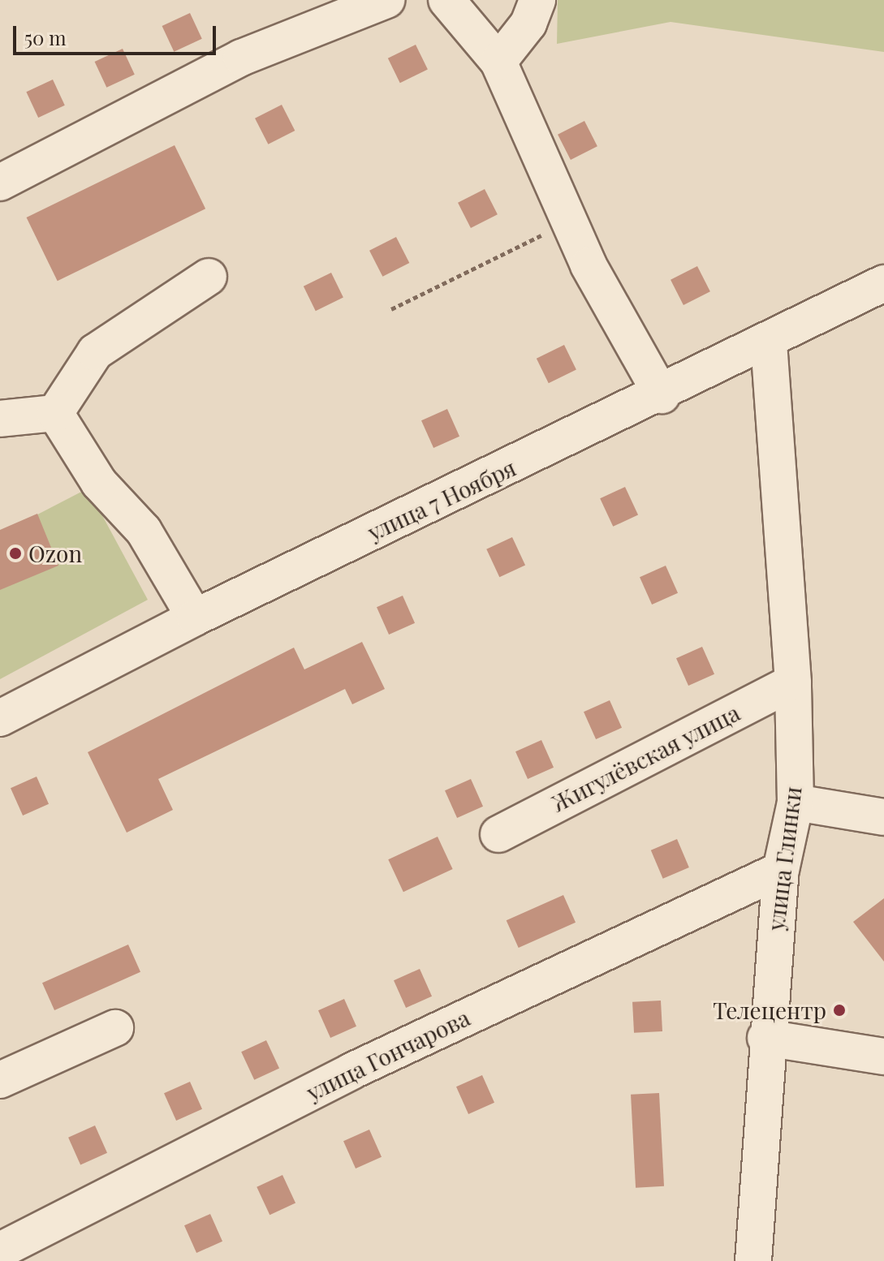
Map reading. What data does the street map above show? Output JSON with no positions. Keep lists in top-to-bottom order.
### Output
{
  "streets": {
    "street": [
      "улица 7 Ноября",
      "Жигулёвская улица",
      "улица Глинки",
      "улица Гончарова"
    ]
  },
  "crossings": [
    ["улица 7 Ноября", "улица Глинки"],
    ["Жигулёвская улица", "улица Глинки"],
    ["улица Глинки", "улица Гончарова"]
  ],
  "places": ["Ozon", "Телецентр"],
  "scale_bar": "50 m"
}
